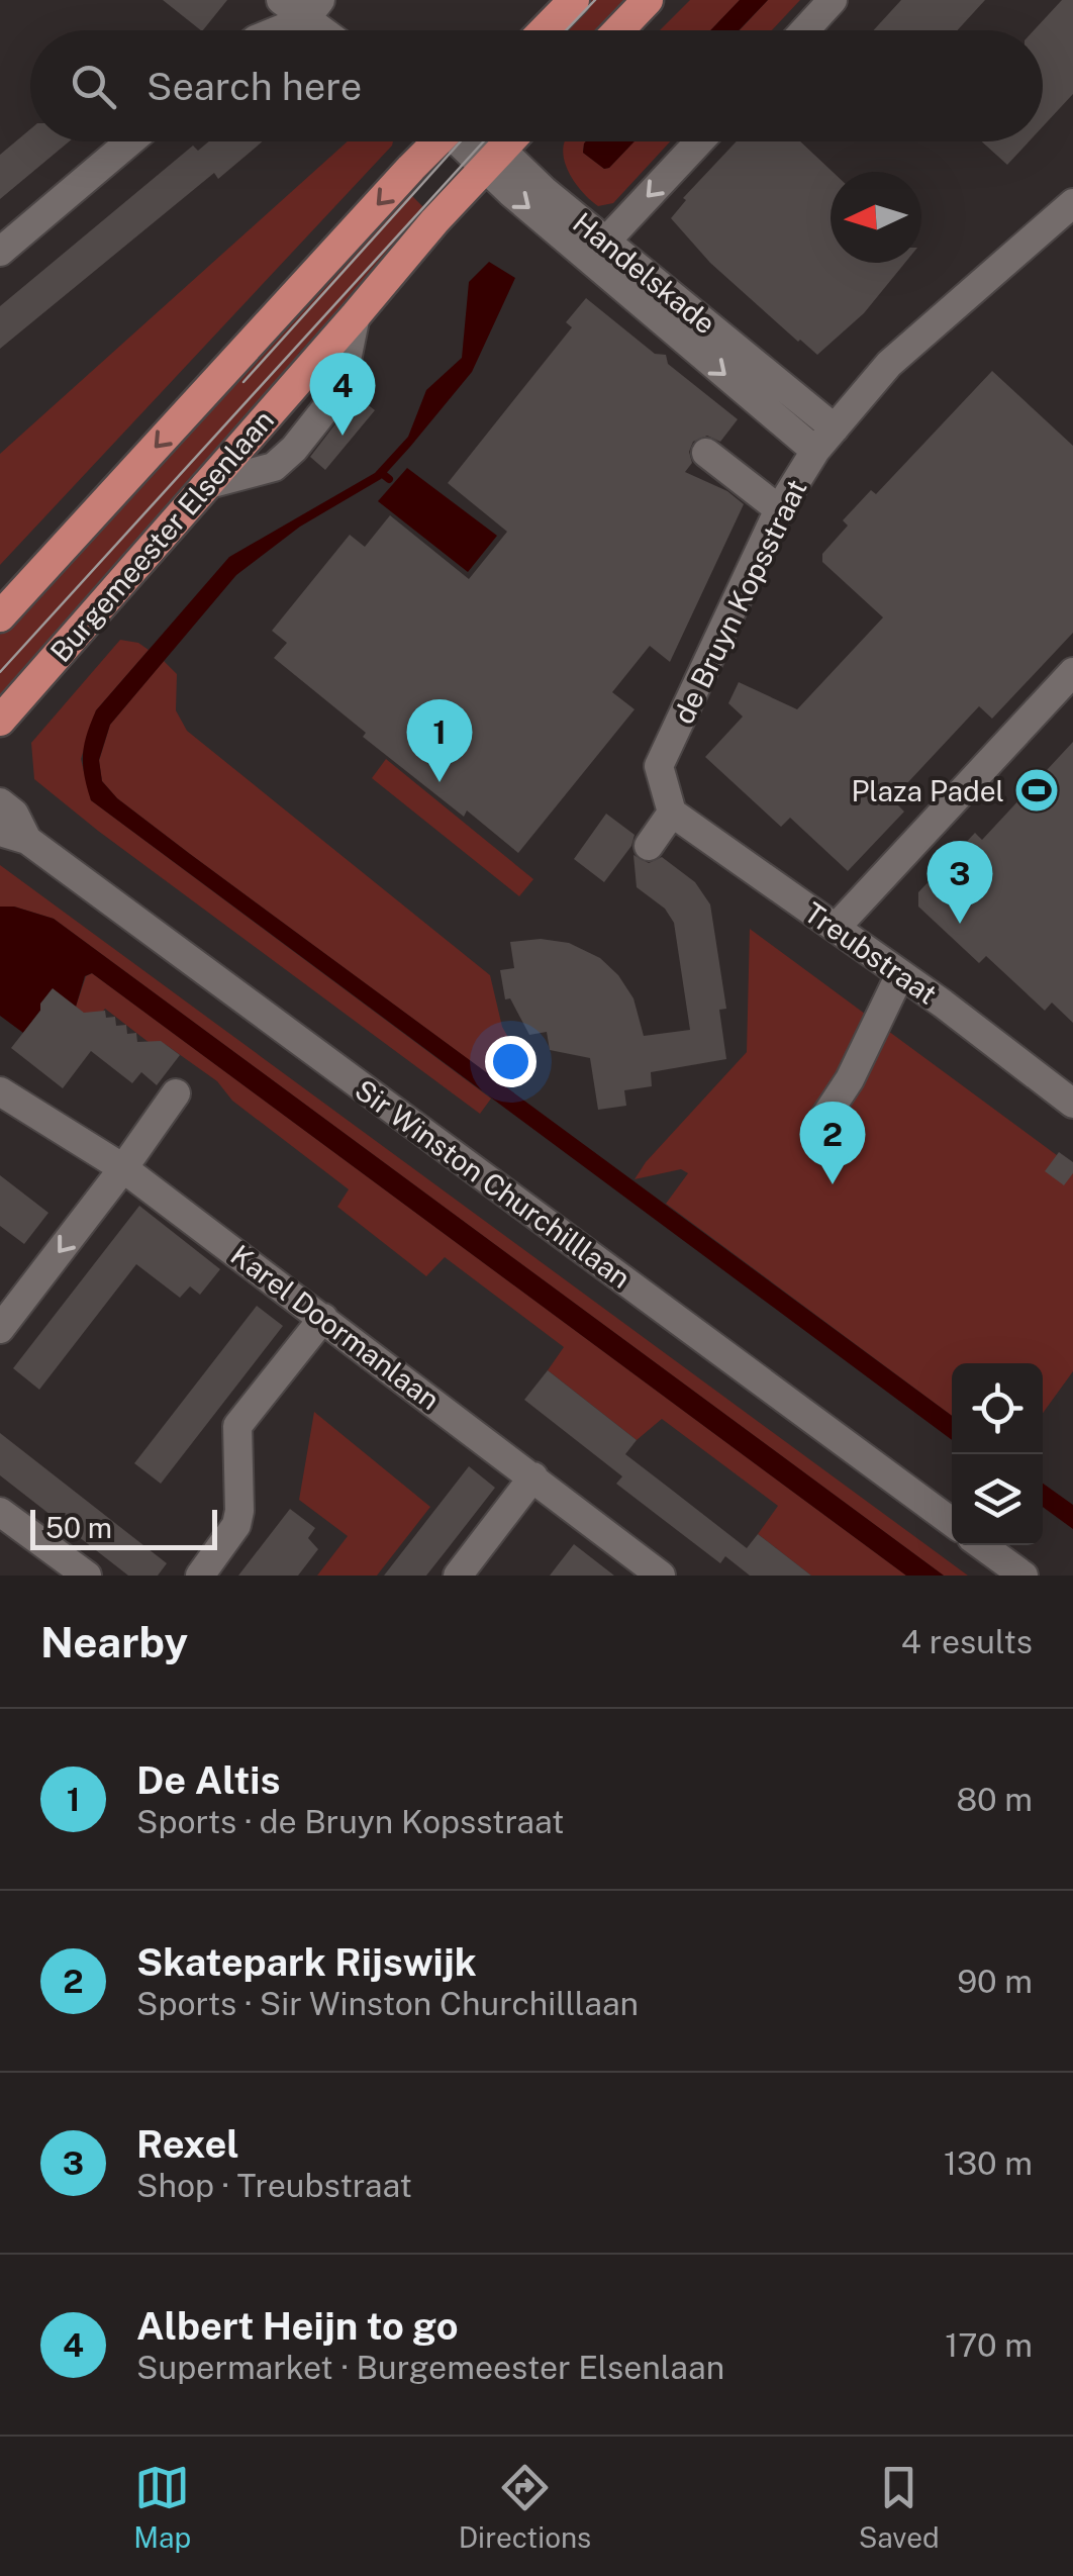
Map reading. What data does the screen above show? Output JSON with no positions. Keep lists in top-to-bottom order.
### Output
{
  "streets": {
    "main road": ["Burgemeester Elsenlaan"],
    "street": [
      "Handelskade",
      "de Bruyn Kopsstraat",
      "Treubstraat",
      "Sir Winston Churchilllaan",
      "Karel Doormanlaan"
    ]
  },
  "crossings": [
    ["Handelskade", "Burgemeester Elsenlaan"],
    ["Handelskade", "de Bruyn Kopsstraat"],
    ["de Bruyn Kopsstraat", "Treubstraat"]
  ],
  "places": {
    "sports": ["Plaza Padel"]
  },
  "scale_bar": "50 m",
  "north": "left",
  "page": {
    "search": "Search here",
    "pins": [
      "4",
      "1",
      "3",
      "2"
    ],
    "scale": "50 m",
    "heading": ["Nearby", "4 results"],
    "list": [
      {
        "mark": "1",
        "name": "De Altis",
        "note": "Sports · de Bruyn Kopsstraat",
        "value": "80 m"
      },
      {
        "mark": "2",
        "name": "Skatepark Rijswijk",
        "note": "Sports · Sir Winston Churchilllaan",
        "value": "90 m"
      },
      {
        "mark": "3",
        "name": "Rexel",
        "note": "Shop · Treubstraat",
        "value": "130 m"
      },
      {
        "mark": "4",
        "name": "Albert Heijn to go",
        "note": "Supermarket · Burgemeester Elsenlaan",
        "value": "170 m"
      }
    ],
    "nav": ["Map", "Directions", "Saved"]
  }
}
